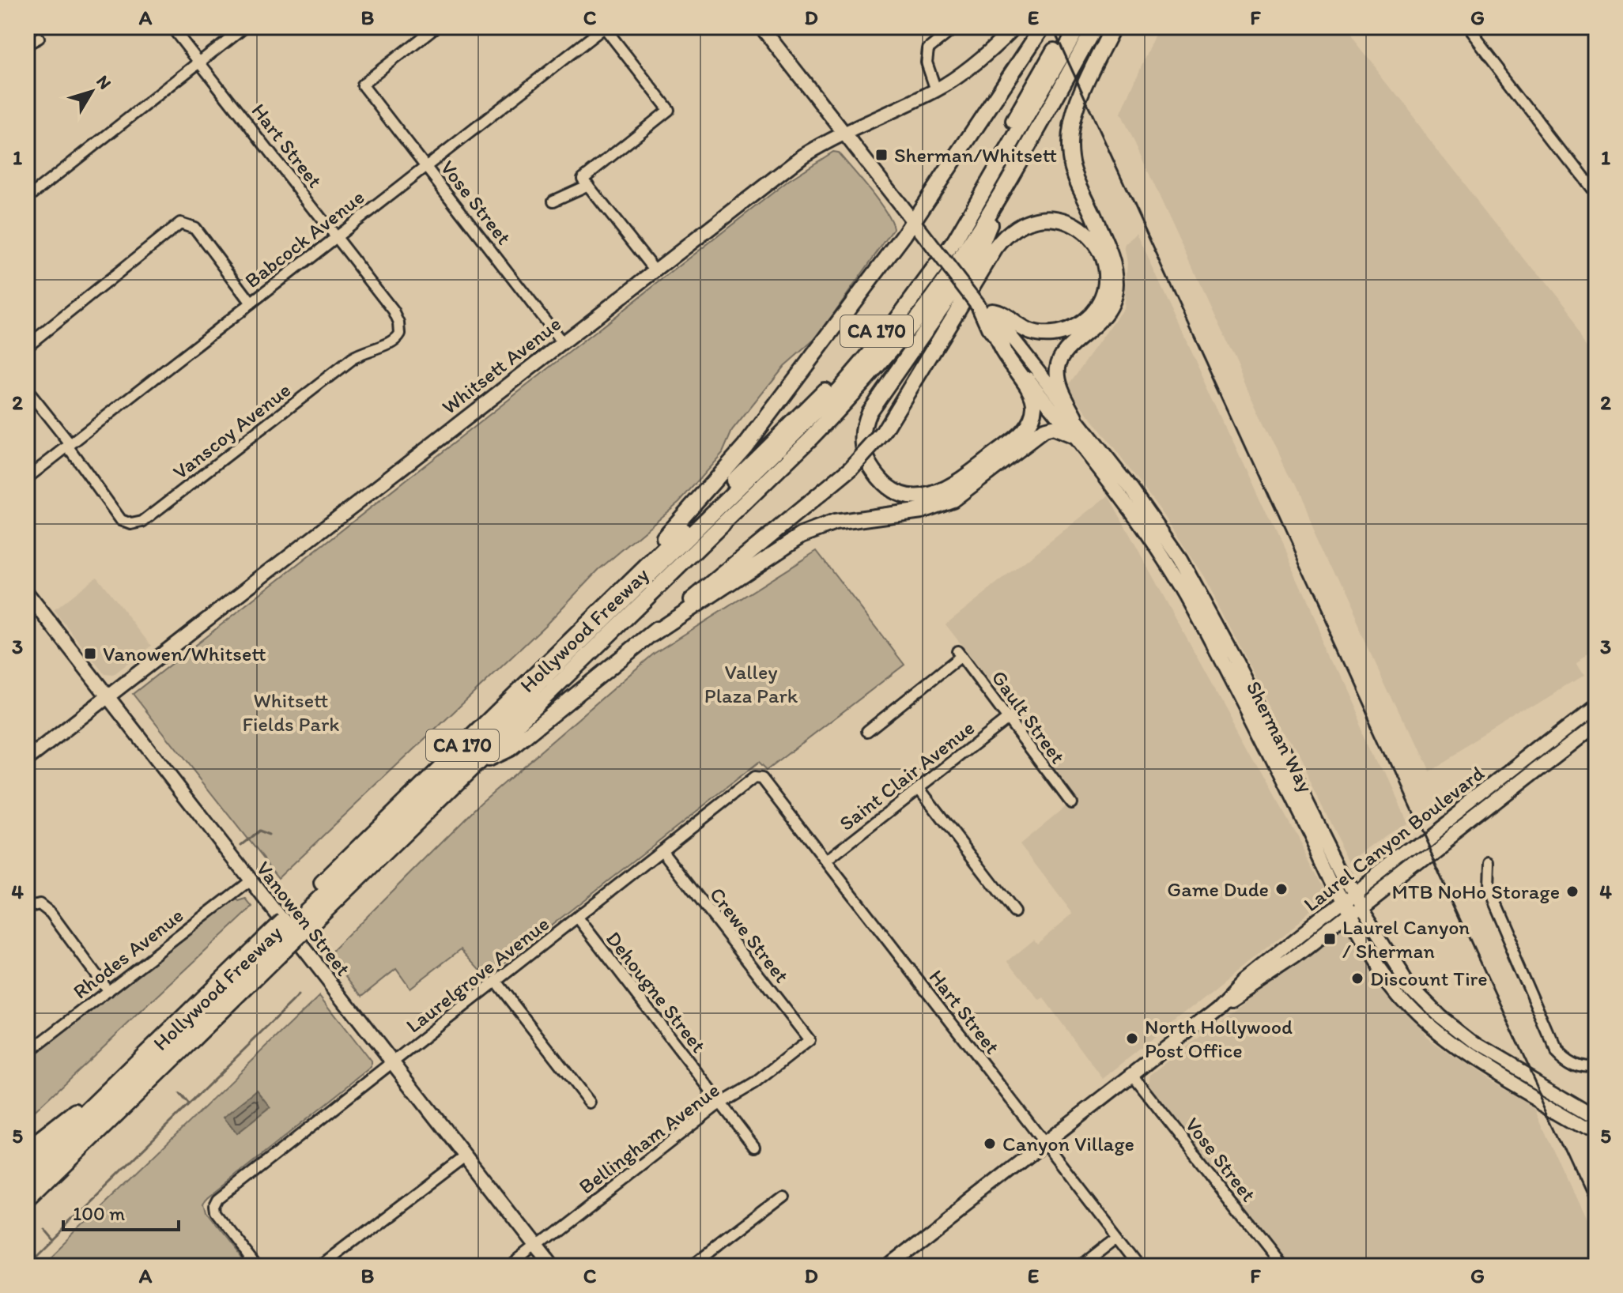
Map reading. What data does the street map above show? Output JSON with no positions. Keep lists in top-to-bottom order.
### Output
{
  "streets": {
    "highway": ["CA 170", "Hollywood Freeway"],
    "main road": [
      "Whitsett Avenue",
      "Sherman Way",
      "Laurel Canyon Boulevard",
      "Vanowen Street"
    ],
    "street": [
      "Hart Street",
      "Vose Street",
      "Babcock Avenue",
      "Vanscoy Avenue",
      "Gault Street",
      "Saint Clair Avenue",
      "Crewe Street",
      "Rhodes Avenue",
      "Laurelgrove Avenue",
      "Dehougne Street",
      "Bellingham Avenue"
    ]
  },
  "crossings": [
    ["Hart Street", "Babcock Avenue"],
    ["Hart Street", "Vanscoy Avenue"],
    ["Hart Street", "Saint Clair Avenue"],
    ["Hart Street", "Laurel Canyon Boulevard"],
    ["Hart Street", "Laurelgrove Avenue"],
    ["Vose Street", "Babcock Avenue"],
    ["Vose Street", "Whitsett Avenue"],
    ["Vose Street", "Laurel Canyon Boulevard"],
    ["Babcock Avenue", "Vanscoy Avenue"],
    ["Whitsett Avenue", "Sherman Way"],
    ["Whitsett Avenue", "Vanowen Street"],
    ["Gault Street", "Saint Clair Avenue"],
    ["Sherman Way", "Laurel Canyon Boulevard"],
    ["Vanowen Street", "Rhodes Avenue"],
    ["Vanowen Street", "Laurelgrove Avenue"],
    ["Vanowen Street", "Bellingham Avenue"],
    ["Crewe Street", "Laurelgrove Avenue"],
    ["Crewe Street", "Bellingham Avenue"],
    ["Laurelgrove Avenue", "Dehougne Street"],
    ["Dehougne Street", "Bellingham Avenue"]
  ],
  "parks": ["Valley Plaza Park", "Whitsett Fields Park"],
  "places": {
    "transit": ["Sherman/Whitsett", "Vanowen/Whitsett", "Laurel Canyon / Sherman"],
    "other": [
      "Game Dude",
      "MTB NoHo Storage",
      "Discount Tire",
      "North Hollywood Post Office",
      "Canyon Village"
    ]
  },
  "scale_bar": "100 m",
  "north": "top right",
  "grid": {
    "columns": [
      "A",
      "B",
      "C",
      "D",
      "E",
      "F",
      "G"
    ],
    "rows": [
      "1",
      "2",
      "3",
      "4",
      "5"
    ]
  }
}
